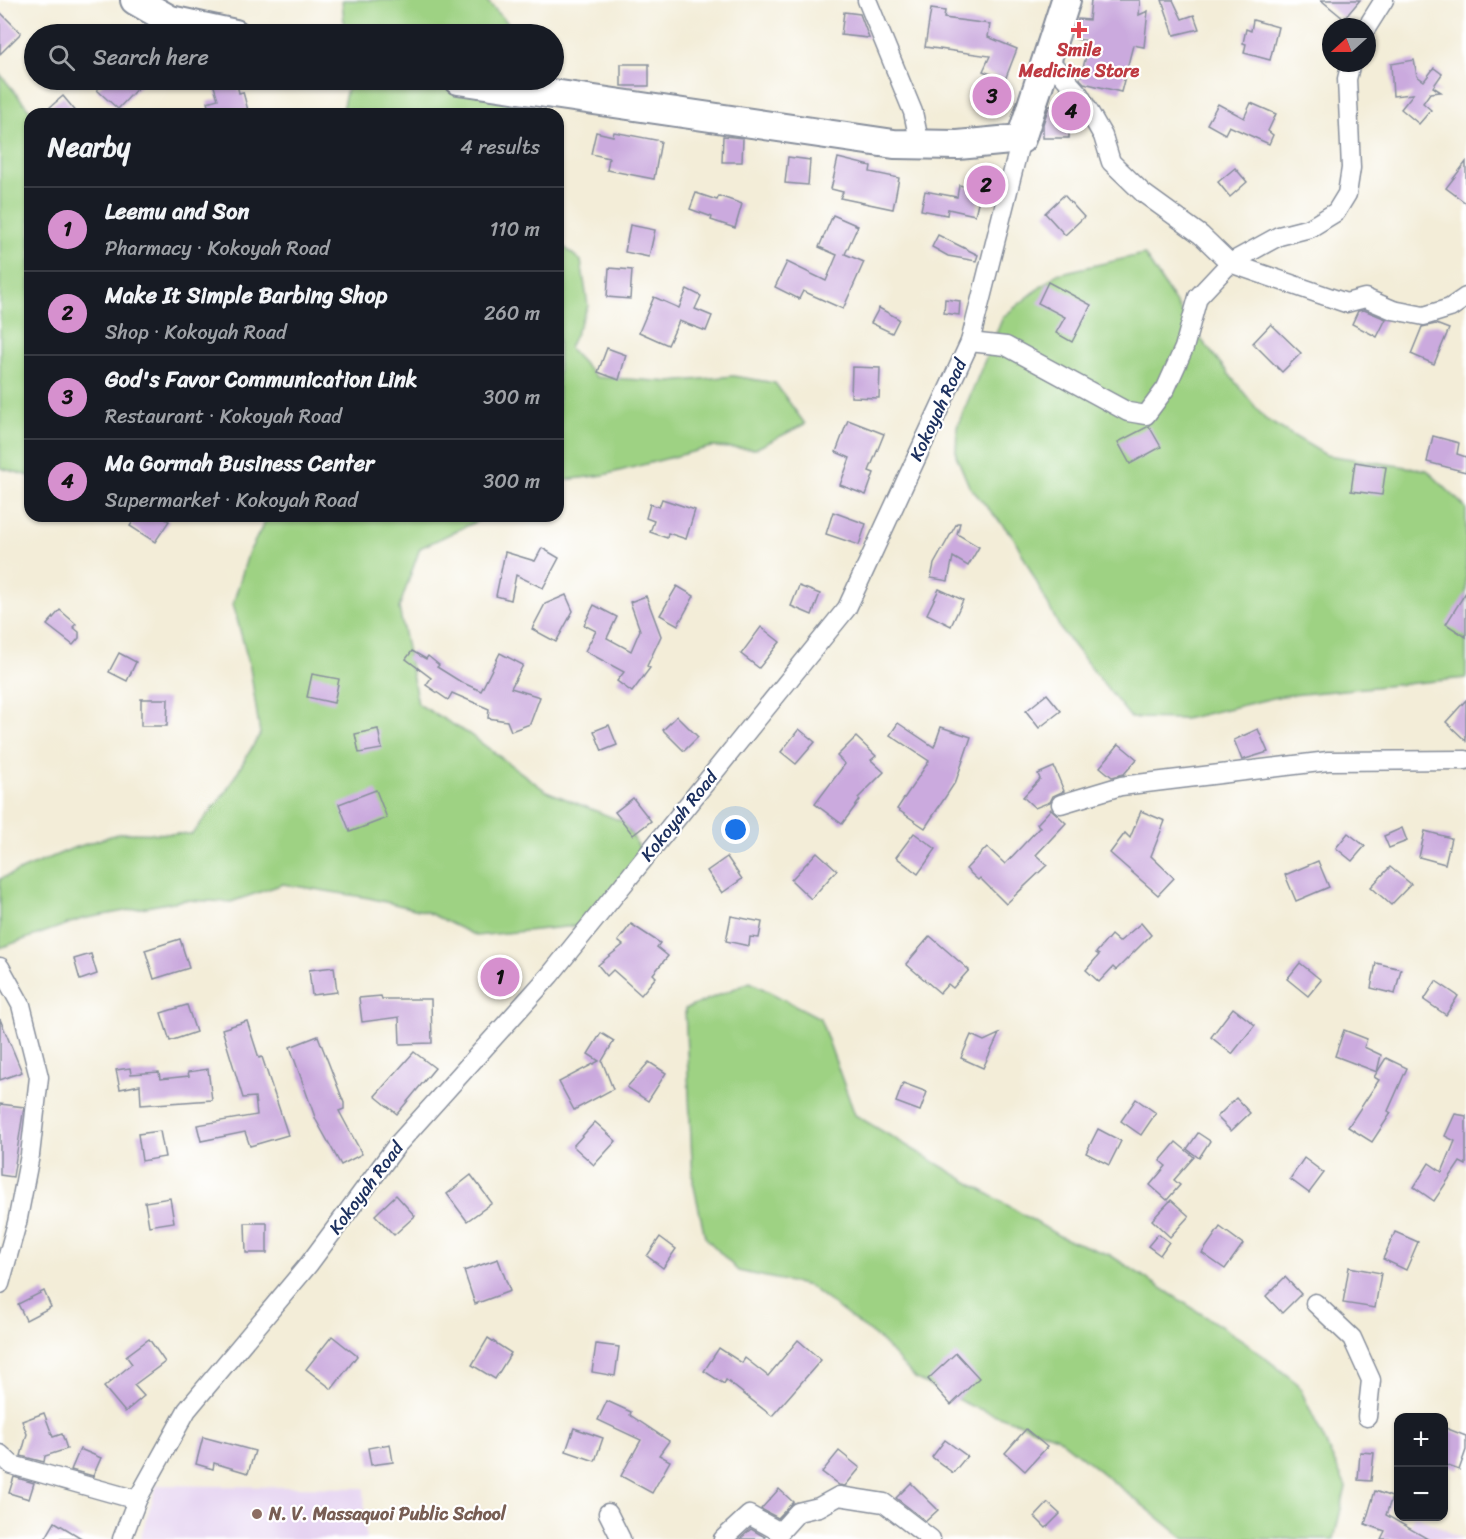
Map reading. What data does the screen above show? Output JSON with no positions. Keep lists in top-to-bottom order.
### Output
{
  "streets": {
    "main road": ["Kokoyah Road"]
  },
  "places": {
    "health": ["Smile Medicine Store"],
    "other": ["N. V. Massaquoi Public School"]
  },
  "north": "left",
  "page": {
    "search": "Search here",
    "pins": [
      "3",
      "4",
      "2",
      "1"
    ],
    "heading": ["Nearby", "4 results"],
    "list": [
      {
        "mark": "1",
        "name": "Leemu and Son",
        "note": "Pharmacy · Kokoyah Road",
        "value": "110 m"
      },
      {
        "mark": "2",
        "name": "Make It Simple Barbing Shop",
        "note": "Shop · Kokoyah Road",
        "value": "260 m"
      },
      {
        "mark": "3",
        "name": "God's Favor Communication Link",
        "note": "Restaurant · Kokoyah Road",
        "value": "300 m"
      },
      {
        "mark": "4",
        "name": "Ma Gormah Business Center",
        "note": "Supermarket · Kokoyah Road",
        "value": "300 m"
      }
    ],
    "map_buttons": ["+", "−"]
  }
}
